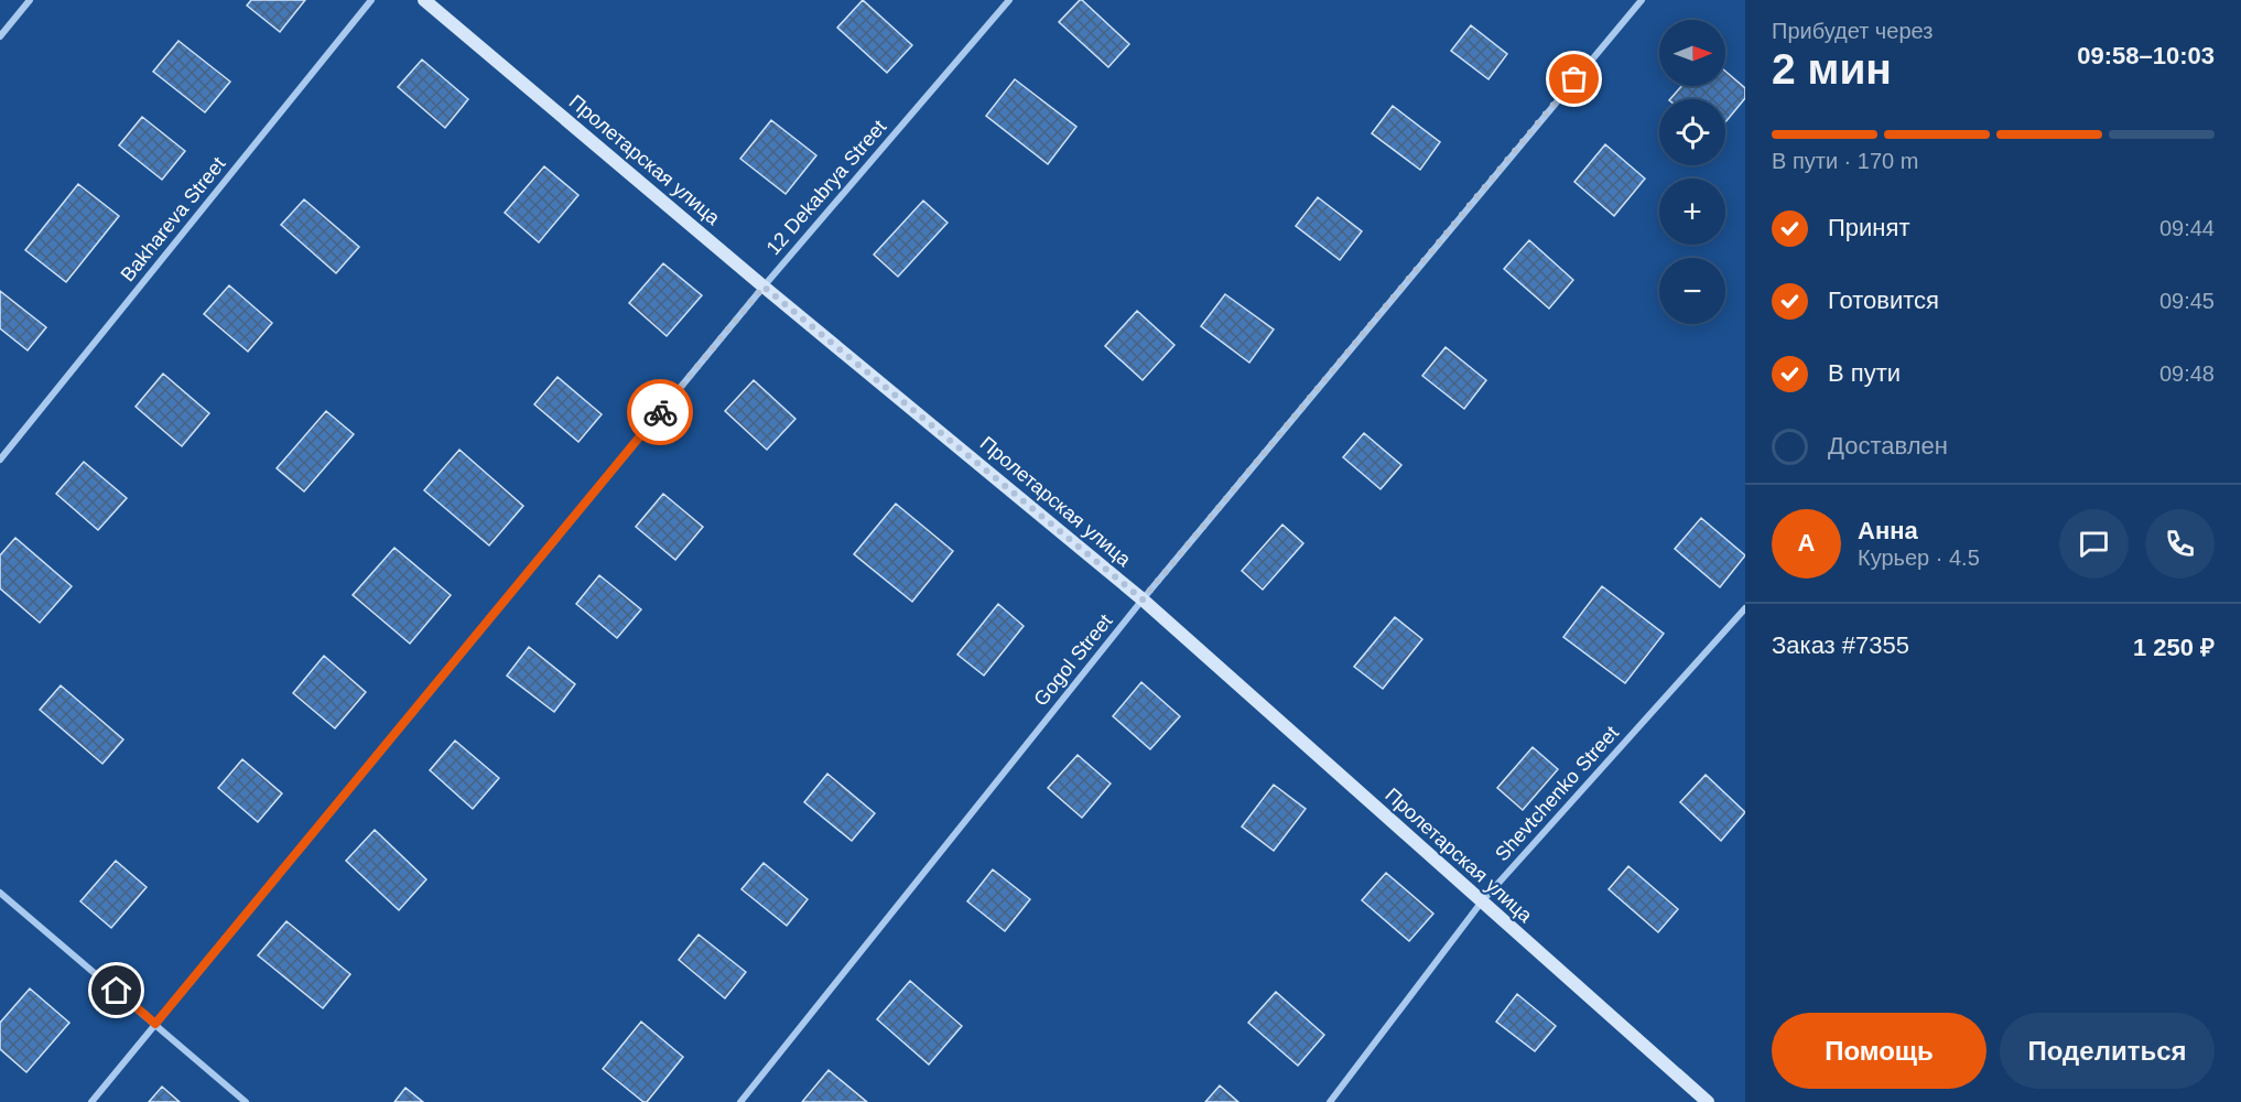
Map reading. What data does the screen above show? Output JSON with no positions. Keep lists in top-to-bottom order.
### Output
{
  "streets": {
    "main road": ["Пролетарская улица"],
    "street": [
      "12 Dekabrya Street",
      "Bakhareva Street",
      "Gogol Street",
      "Shevtchenko Street"
    ]
  },
  "crossings": [
    ["Пролетарская улица", "12 Dekabrya Street"],
    ["Пролетарская улица", "Gogol Street"],
    ["Пролетарская улица", "Shevtchenko Street"]
  ],
  "north": "right",
  "page": {
    "heading": ["2 мин", "Прибудет через", "09:58–10:03"],
    "panel": [
      "Анна",
      "Курьер · 4.5",
      "Заказ #7355",
      "1 250 ₽"
    ],
    "map_buttons": ["+", "−"],
    "bar": "В пути · 170 m",
    "list": [
      ["Принят", "09:44"],
      ["Готовится", "09:45"],
      ["В пути", "09:48"],
      "Доставлен"
    ],
    "round": "А",
    "buttons": ["Помощь", "Поделиться"]
  }
}
